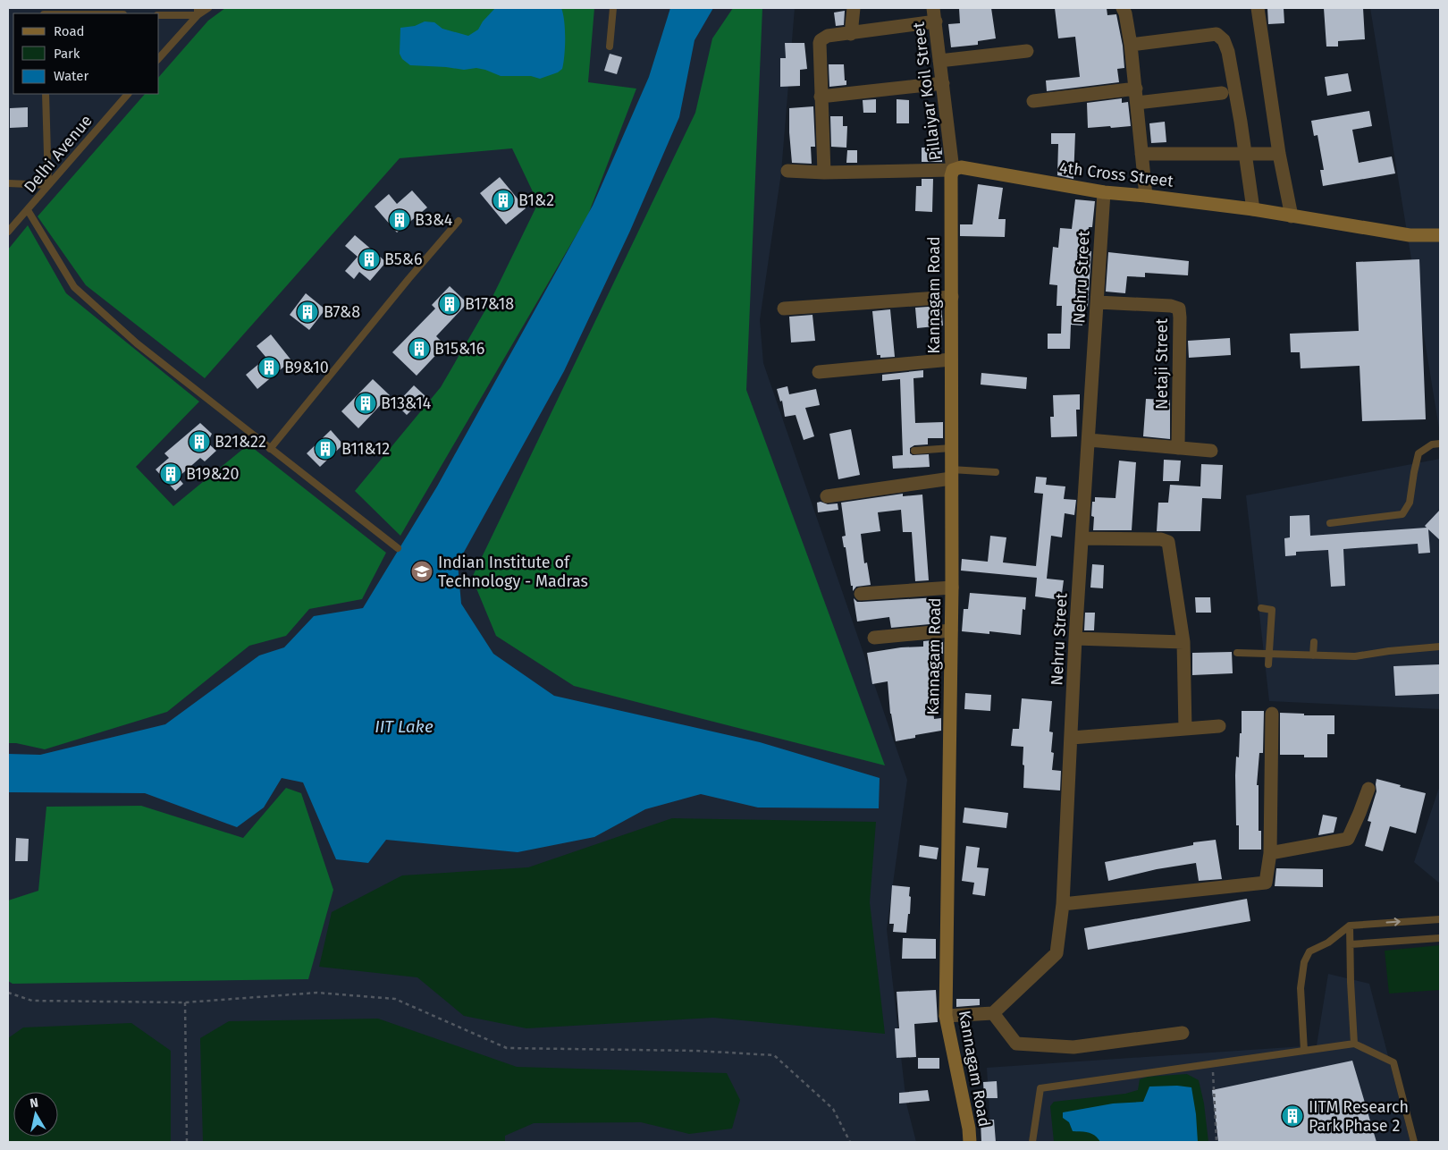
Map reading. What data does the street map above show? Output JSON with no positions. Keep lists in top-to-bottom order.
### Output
{
  "streets": {
    "street": [
      "Pillaiyar Koil Street",
      "4th Cross Street",
      "Nehru Street",
      "Kannagam Road",
      "Netaji Street"
    ],
    "lane": ["Delhi Avenue"]
  },
  "crossings": [
    ["Pillaiyar Koil Street", "4th Cross Street"],
    ["Pillaiyar Koil Street", "Kannagam Road"],
    ["4th Cross Street", "Nehru Street"],
    ["4th Cross Street", "Kannagam Road"],
    ["Nehru Street", "Netaji Street"]
  ],
  "water": ["IIT Lake"],
  "places": {
    "building": [
      "B1&2",
      "B3&4",
      "B5&6",
      "B17&18",
      "B7&8",
      "B15&16",
      "B9&10",
      "B13&14",
      "B21&22",
      "B11&12",
      "B19&20",
      "IITM Research Park Phase 2"
    ],
    "school or university": ["Indian Institute of Technology - Madras"]
  },
  "legend": ["Road", "Park", "Water"],
  "north": "top"
}
